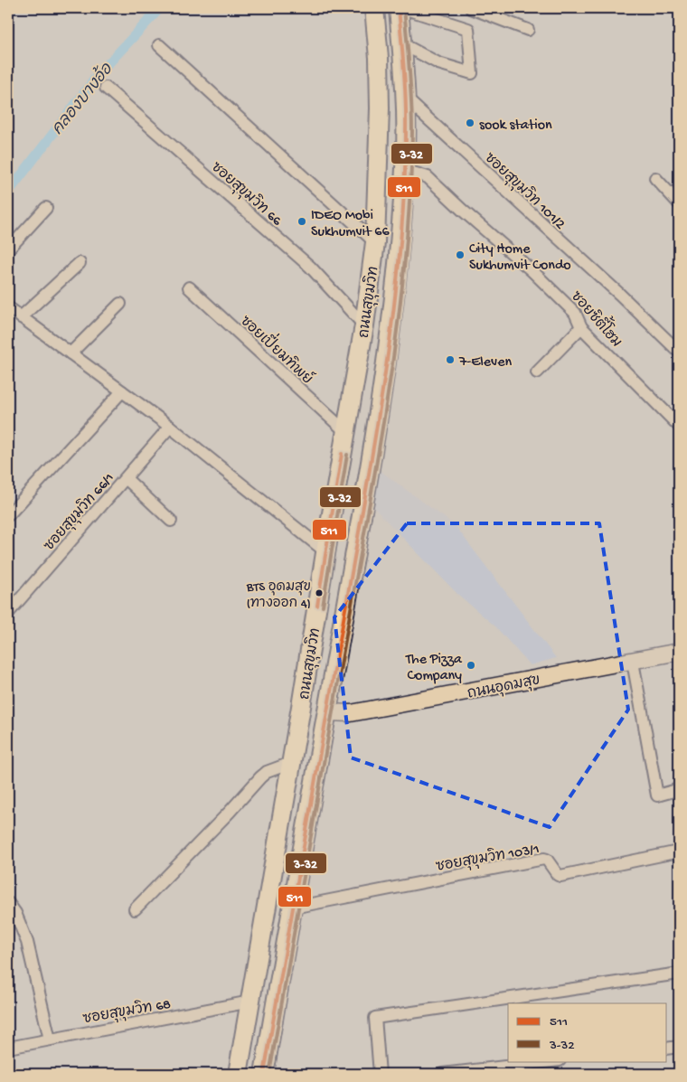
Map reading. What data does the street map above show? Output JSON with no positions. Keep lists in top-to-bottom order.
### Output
{
  "streets": {
    "main road": ["ถนนสุขุมวิท", "ถนนอุดมสุข"],
    "street": [
      "ซอยสุขุมวิท 101/2",
      "ซอยสุขุมวิท 66",
      "ซอยซิตี้โฮม",
      "ซอยเปี่ยมทิพย์",
      "ซอยสุขุมวิท 66/1",
      "ซอยสุขุมวิท 103/1",
      "ซอยสุขุมวิท 68"
    ]
  },
  "crossings": [
    ["ซอยสุขุมวิท 101/2", "ถนนสุขุมวิท"],
    ["ซอยสุขุมวิท 66", "ถนนสุขุมวิท"],
    ["ถนนสุขุมวิท", "ซอยซิตี้โฮม"],
    ["ถนนสุขุมวิท", "ซอยเปี่ยมทิพย์"],
    ["ถนนสุขุมวิท", "ถนนอุดมสุข"],
    ["ถนนสุขุมวิท", "ซอยสุขุมวิท 103/1"],
    ["ถนนสุขุมวิท", "ซอยสุขุมวิท 68"]
  ],
  "water": ["คลองบางอ้อ"],
  "places": [
    "sook station",
    "IDEO Mobi Sukhumvit 66",
    "City Home Sukhumvit Condo",
    "7-Eleven",
    "BTS อุดมสุข (ทางออก 4)",
    "The Pizza Company"
  ],
  "lines": ["transit line 511", "transit line 3-32"],
  "legend": ["511", "3-32"]
}
